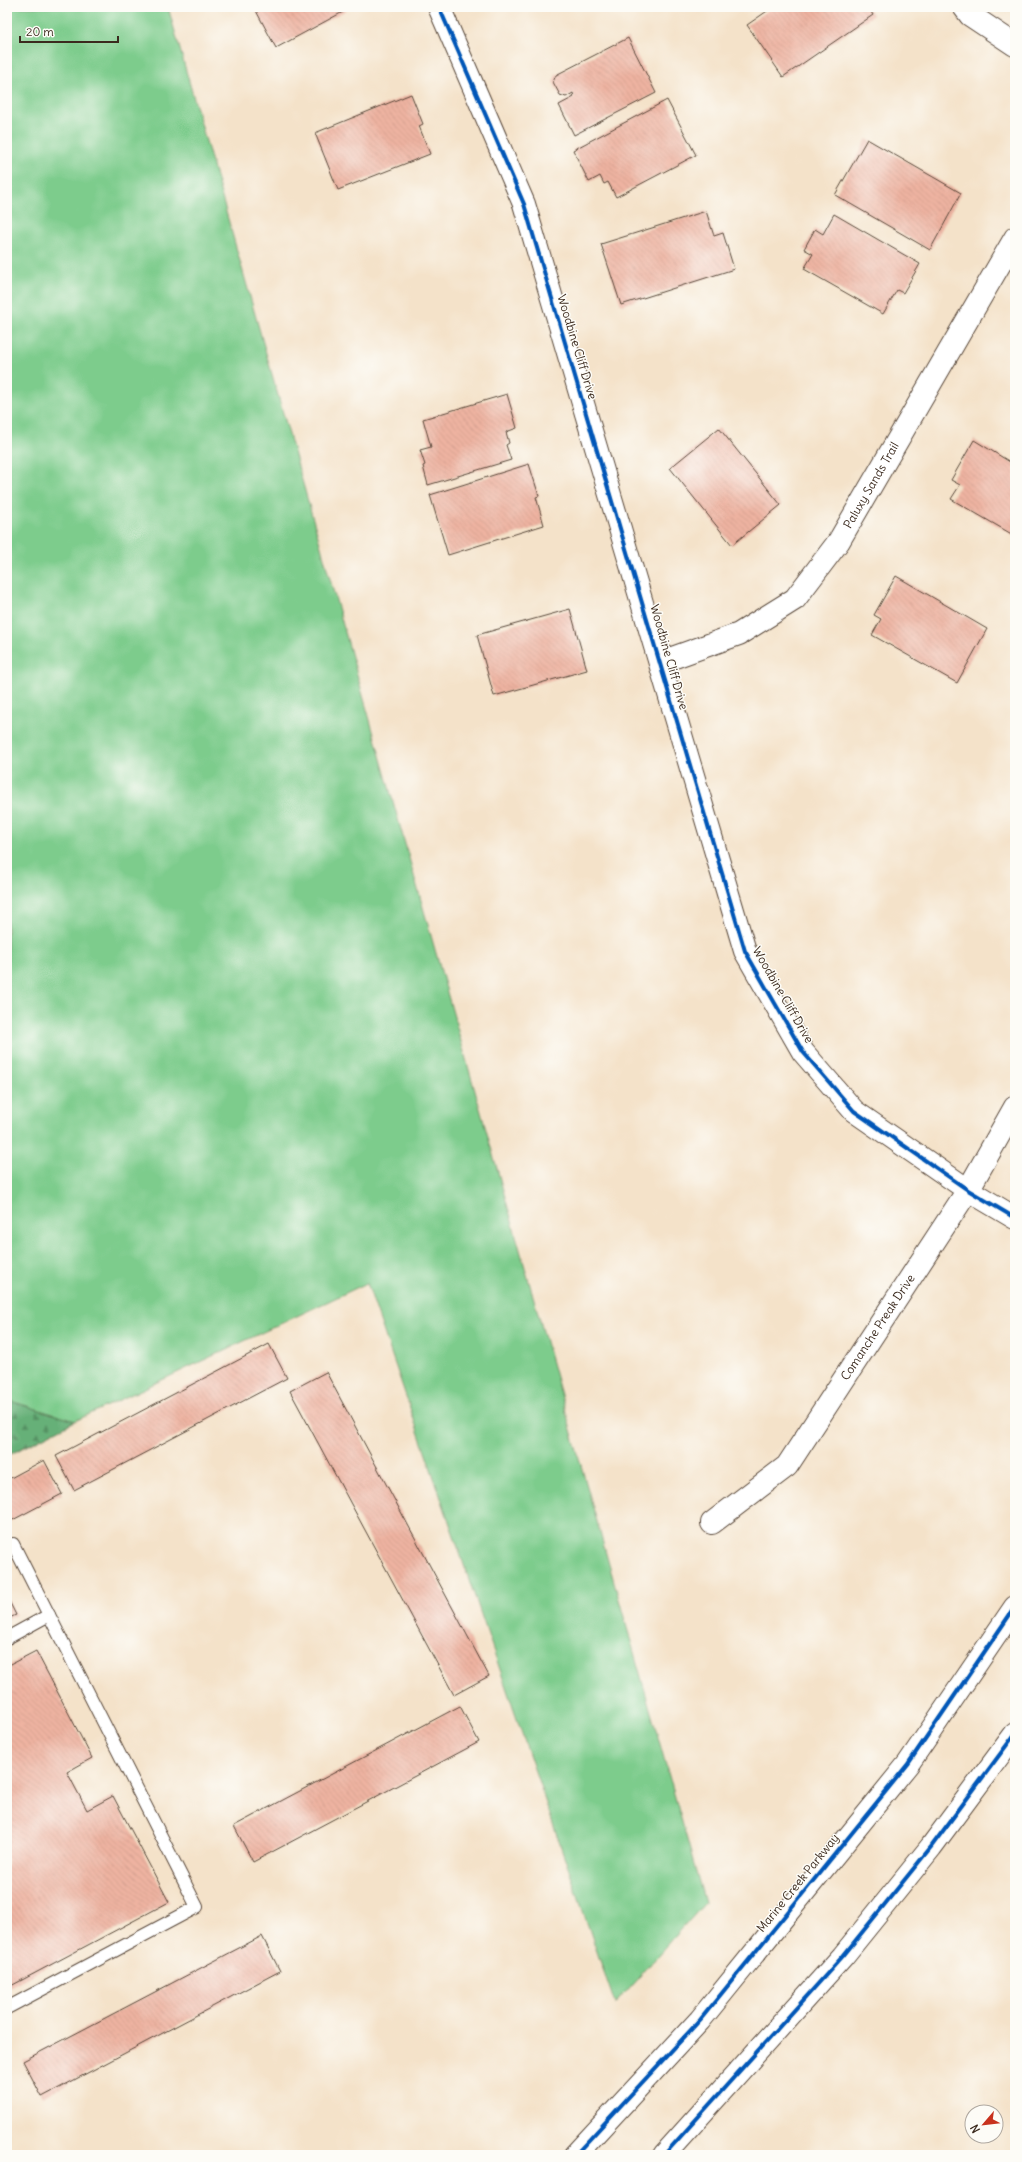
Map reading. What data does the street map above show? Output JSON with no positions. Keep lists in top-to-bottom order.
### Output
{
  "streets": {
    "street": [
      "Woodbine Cliff Drive",
      "Paluxy Sands Trail",
      "Comanche Preak Drive",
      "Marine Creek Parkway"
    ]
  },
  "crossings": [
    ["Woodbine Cliff Drive", "Paluxy Sands Trail"],
    ["Woodbine Cliff Drive", "Comanche Preak Drive"]
  ],
  "scale_bar": "20 m",
  "north": "bottom left"
}
